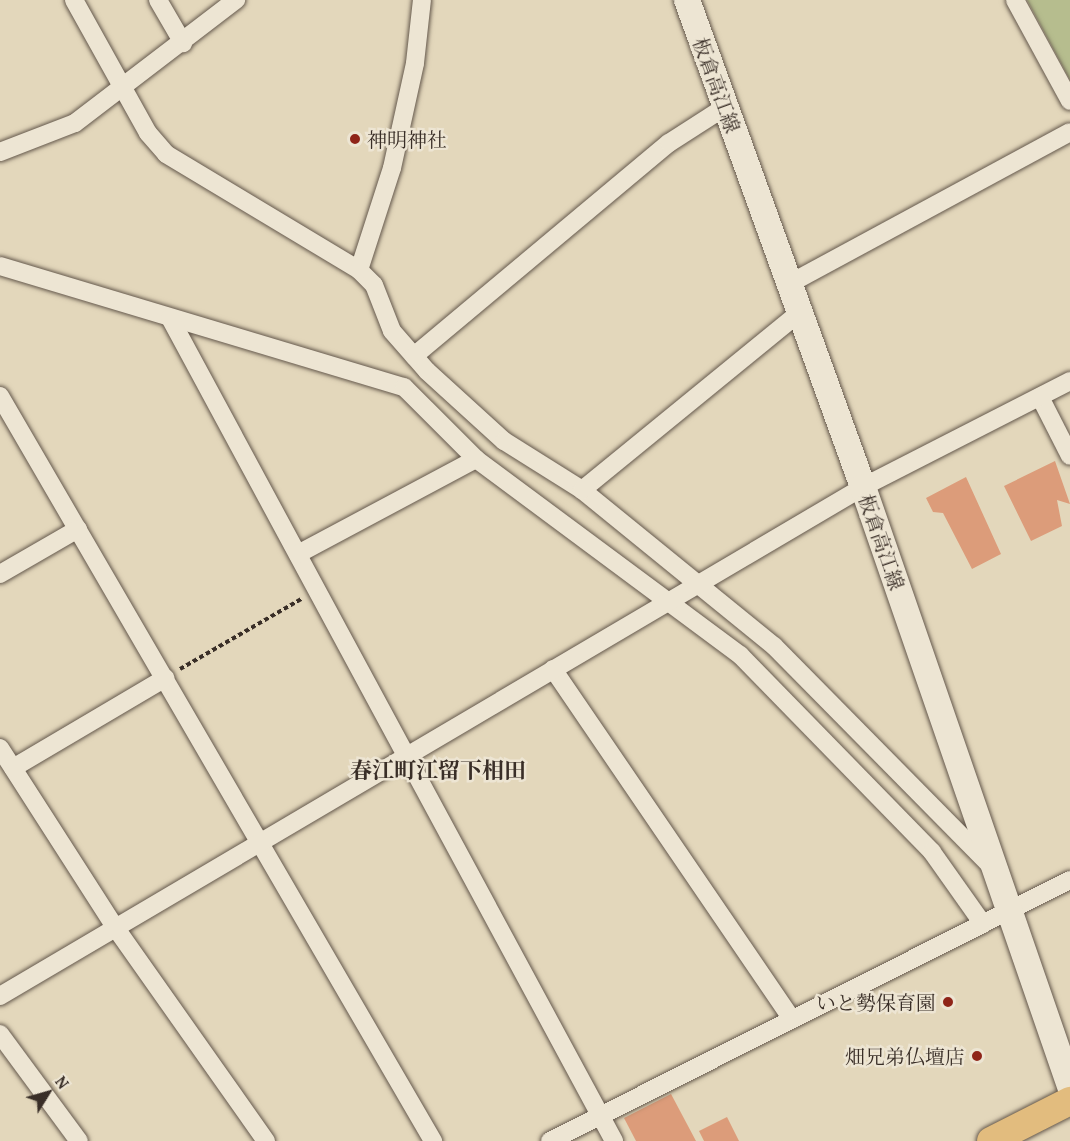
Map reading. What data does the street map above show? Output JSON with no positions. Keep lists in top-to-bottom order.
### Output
{
  "streets": {
    "main road": ["板倉高江線"]
  },
  "districts": ["春江町江留下相田"],
  "places": ["神明神社", "いと勢保育園", "畑兄弟仏壇店"],
  "north": "top right"
}
